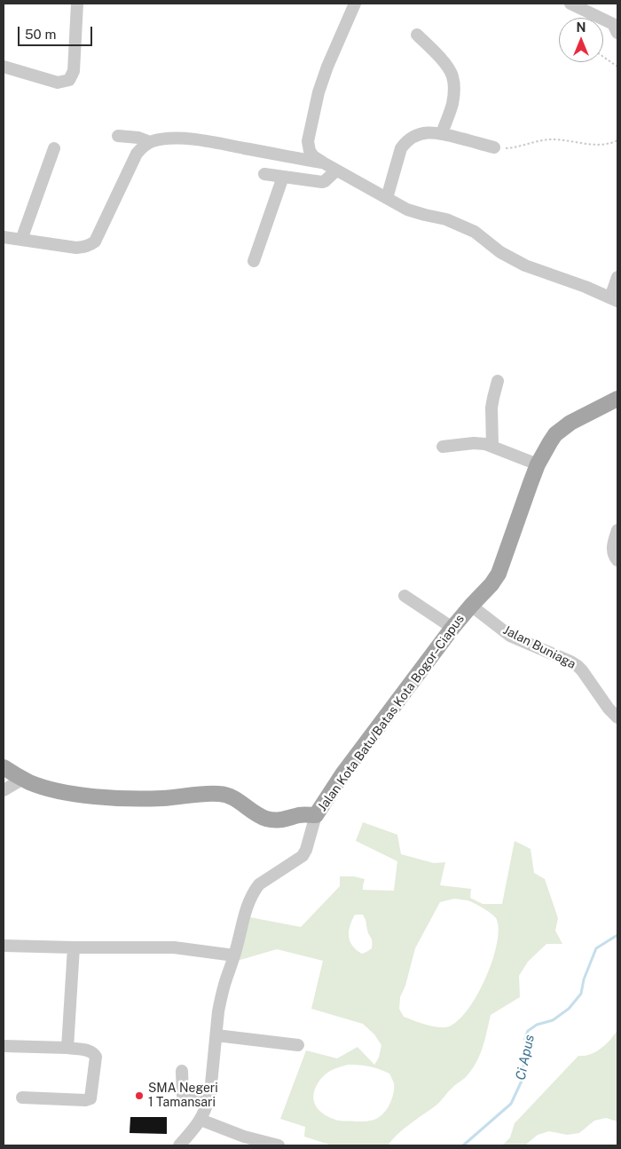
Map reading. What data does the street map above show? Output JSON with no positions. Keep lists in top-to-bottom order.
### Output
{
  "streets": {
    "main road": ["Jalan Kota Batu/Batas Kota Bogor–Ciapus"],
    "street": ["Jalan Buniaga"]
  },
  "crossings": [
    ["Jalan Buniaga", "Jalan Kota Batu/Batas Kota Bogor–Ciapus"]
  ],
  "water": ["Ci Apus"],
  "places": ["SMA Negeri 1 Tamansari"],
  "scale_bar": "50 m",
  "north": "top"
}
